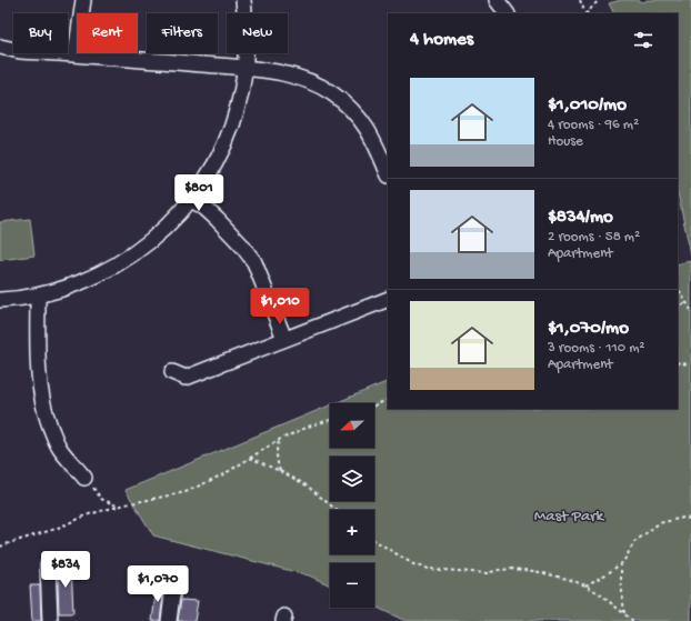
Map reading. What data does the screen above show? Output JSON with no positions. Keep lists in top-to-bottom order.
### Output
{
  "parks": ["Mast Park"],
  "north": "left",
  "page": {
    "chip": [
      "Buy",
      "Rent",
      "Filters",
      "New"
    ],
    "heading": "4 homes",
    "list": [
      {
        "name": "$1,010/mo",
        "note": "4 rooms · 96 m² · House"
      },
      {
        "name": "$834/mo",
        "note": "2 rooms · 58 m² · Apartment"
      },
      {
        "name": "$1,070/mo",
        "note": "3 rooms · 110 m² · Apartment"
      }
    ],
    "price": [
      "$801",
      "$1,010",
      "$834",
      "$1,070"
    ],
    "map_buttons": ["+", "−"]
  }
}
